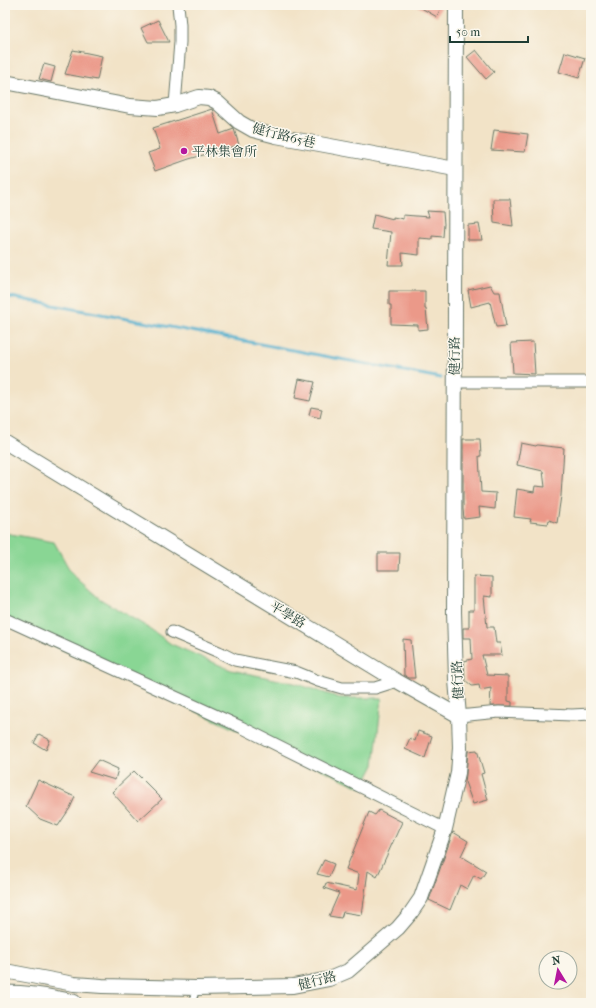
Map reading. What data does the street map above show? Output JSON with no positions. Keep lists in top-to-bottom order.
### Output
{
  "streets": {
    "street": ["健行路65巷", "健行路", "平學路"]
  },
  "crossings": [
    ["健行路65巷", "健行路"],
    ["健行路", "平學路"]
  ],
  "places": ["平林集會所"],
  "scale_bar": "50 m",
  "north": "top"
}
